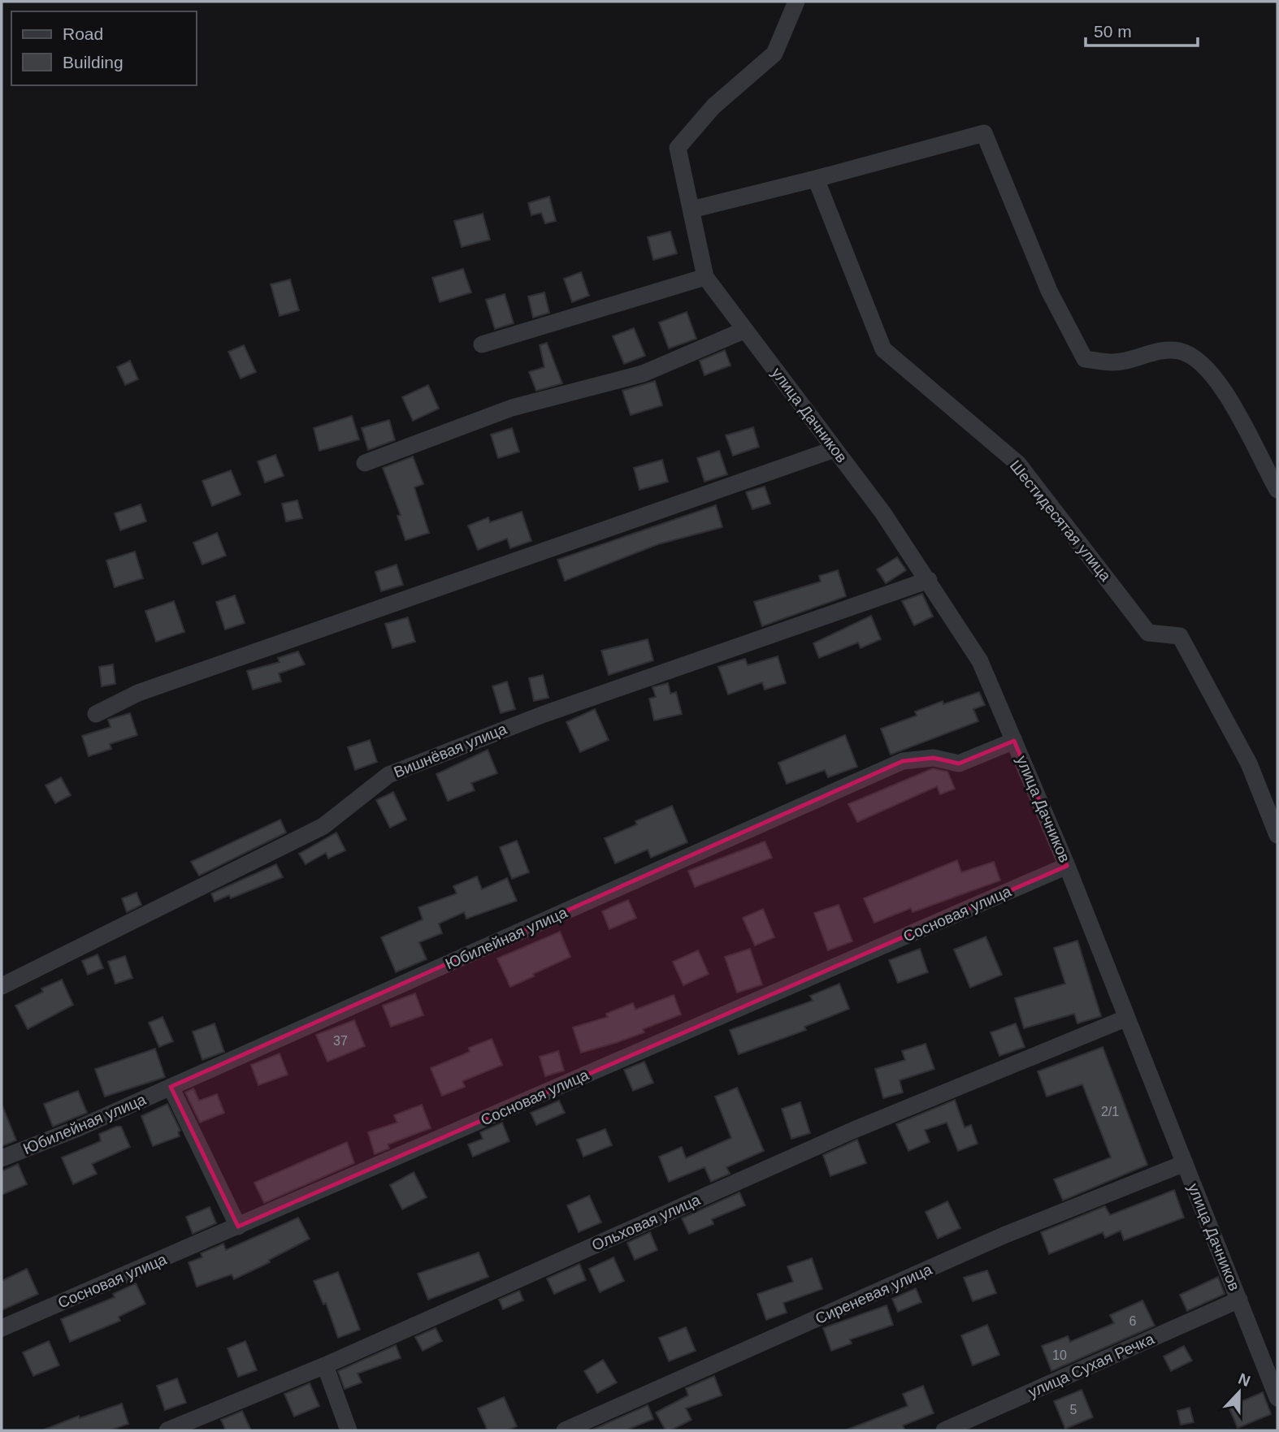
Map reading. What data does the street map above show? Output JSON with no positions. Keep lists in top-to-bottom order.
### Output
{
  "streets": {
    "street": [
      "улица Дачников",
      "Шестидесятая улица",
      "Вишнёвая улица",
      "Сосновая улица",
      "Юбилейная улица",
      "Ольховая улица",
      "Сиреневая улица",
      "улица Сухая Речка"
    ]
  },
  "crossings": [
    ["улица Дачников", "Вишнёвая улица"],
    ["улица Дачников", "Сосновая улица"],
    ["улица Дачников", "Юбилейная улица"],
    ["улица Дачников", "Ольховая улица"],
    ["улица Дачников", "Сиреневая улица"],
    ["улица Дачников", "улица Сухая Речка"]
  ],
  "house_numbers": [
    "37",
    "2/1",
    "6",
    "10",
    "5"
  ],
  "legend": ["Road", "Building"],
  "scale_bar": "50 m",
  "north": "top"
}
